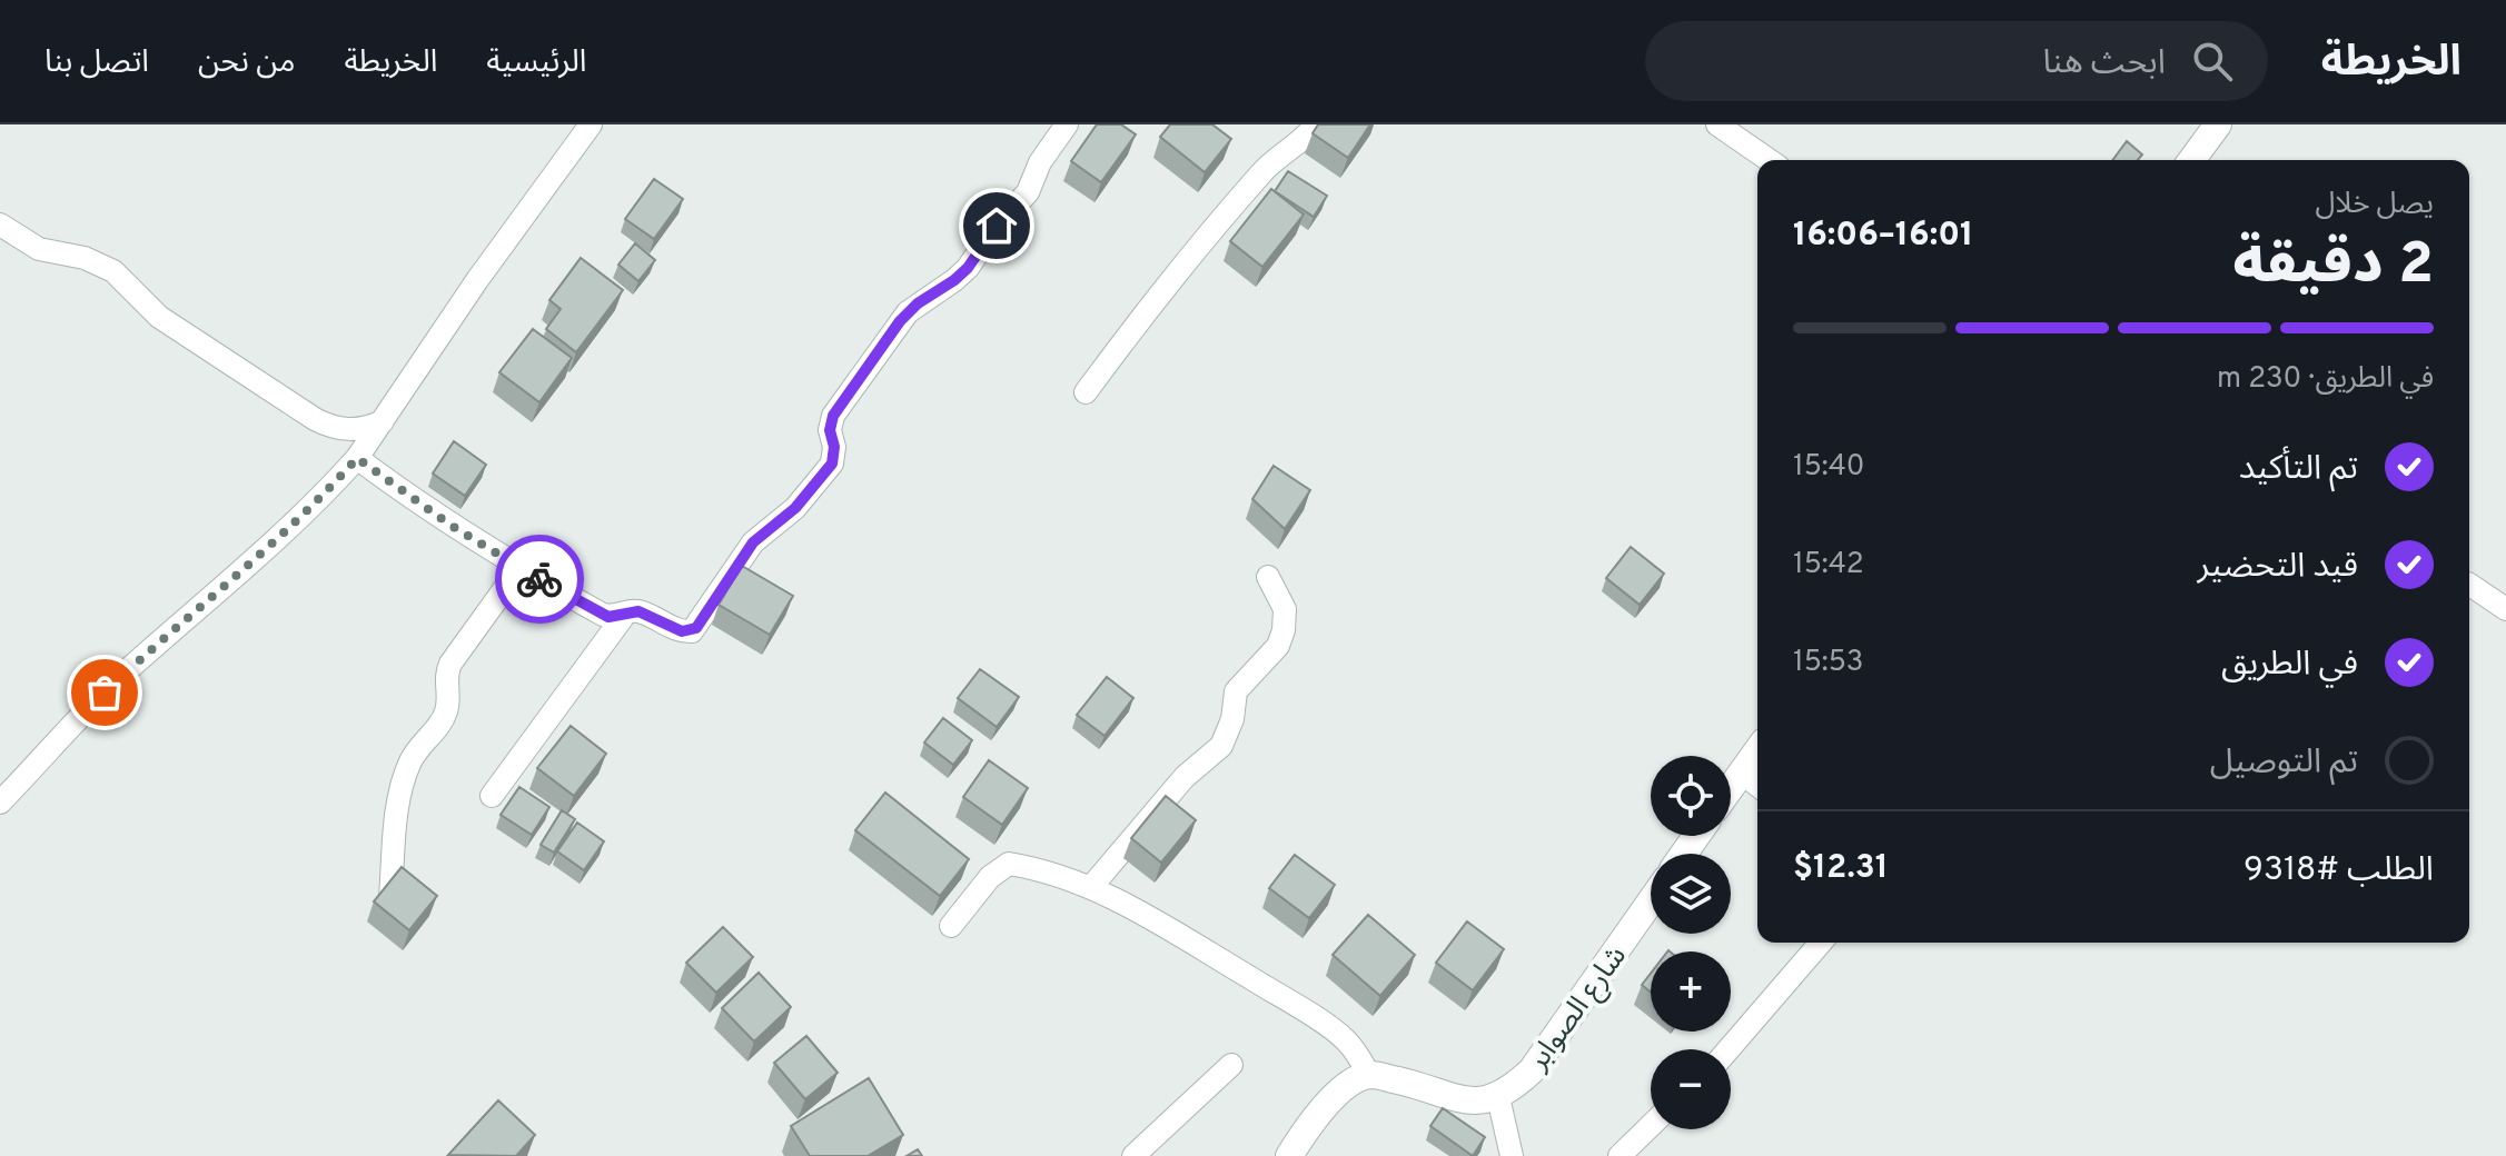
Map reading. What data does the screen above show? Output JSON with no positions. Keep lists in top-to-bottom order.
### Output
{
  "streets": {
    "street": ["شارع الصوابر"]
  },
  "page": {
    "header": "الخريطة",
    "search": "ابحث هنا",
    "nav": [
      "الرئيسية",
      "الخريطة",
      "من نحن",
      "اتصل بنا"
    ],
    "heading": ["2 دقيقة", "يصل خلال", "16:01–16:06"],
    "panel": ["الطلب #9318", "$12.31"],
    "bar": "في الطريق · 230 m",
    "list": [
      ["تم التأكيد", "15:40"],
      ["قيد التحضير", "15:42"],
      ["في الطريق", "15:53"],
      "تم التوصيل"
    ],
    "map_buttons": ["+", "−"]
  }
}
